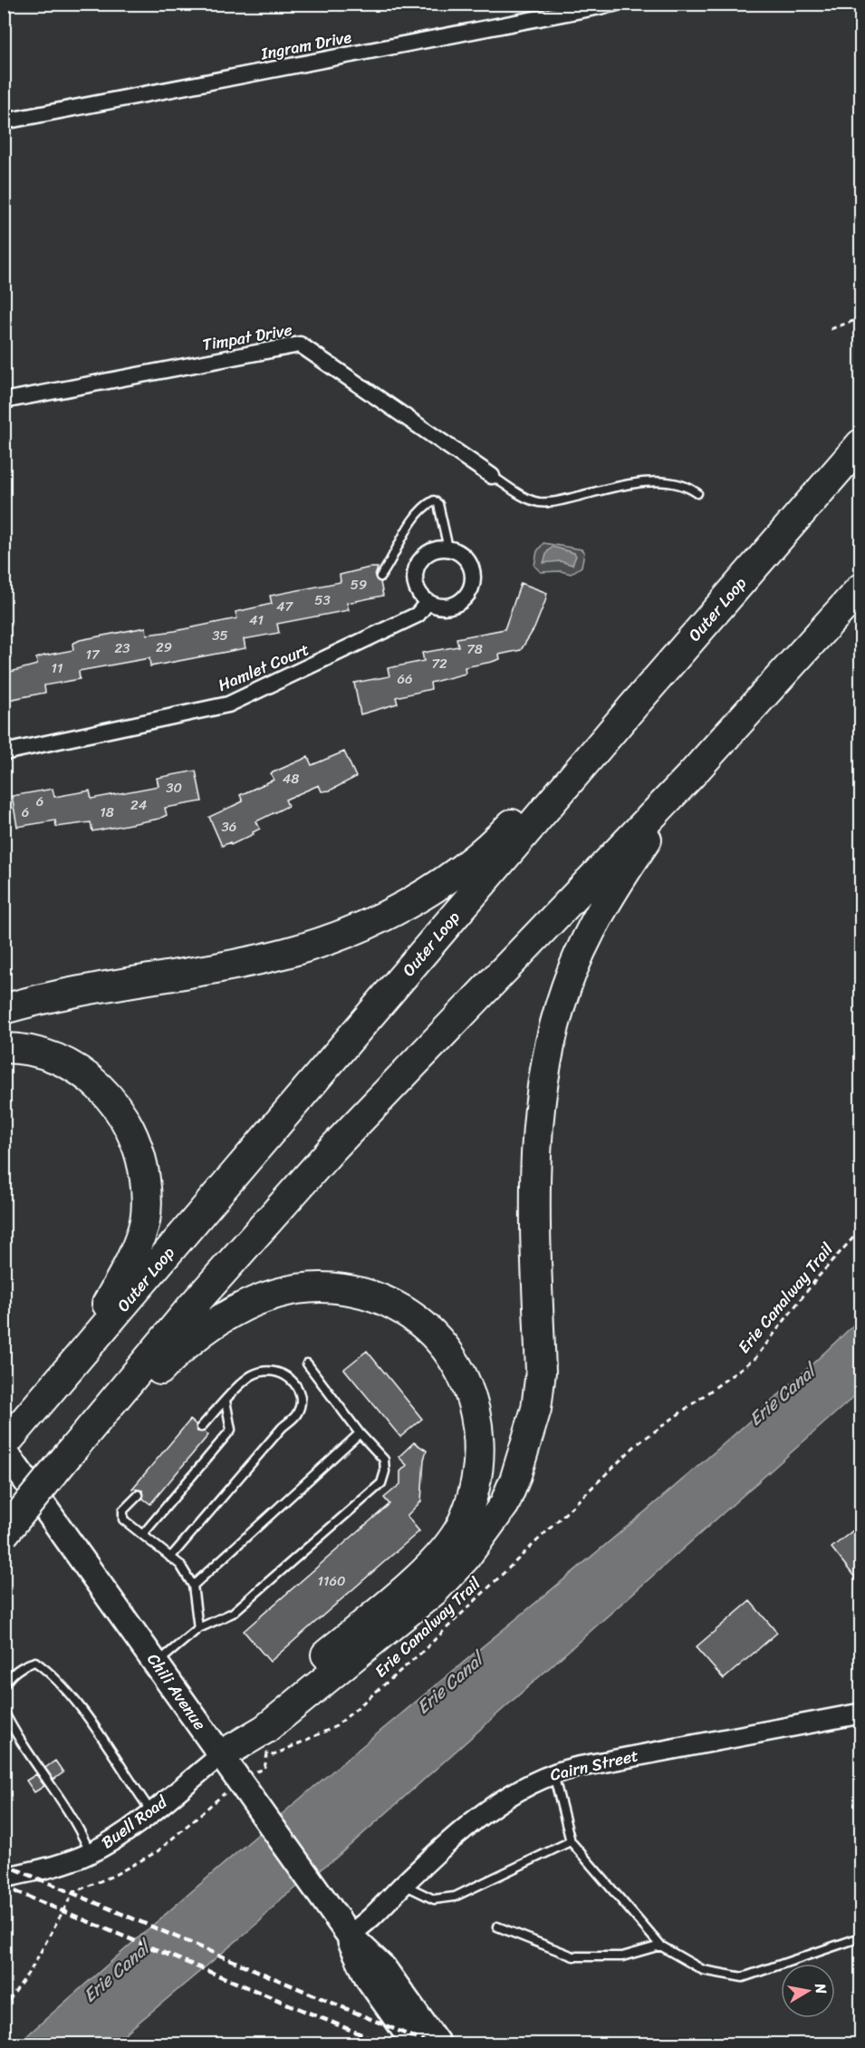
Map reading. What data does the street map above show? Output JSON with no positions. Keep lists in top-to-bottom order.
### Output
{
  "streets": {
    "highway": ["Outer Loop"],
    "main road": ["Chili Avenue"],
    "street": [
      "Ingram Drive",
      "Timpat Drive",
      "Hamlet Court",
      "Cairn Street",
      "Buell Road"
    ],
    "path": ["Erie Canalway Trail"]
  },
  "crossings": [
    ["Erie Canalway Trail", "Chili Avenue"],
    ["Chili Avenue", "Cairn Street"],
    ["Chili Avenue", "Buell Road"]
  ],
  "water": ["Erie Canal"],
  "house_numbers": [
    "59",
    "53",
    "47",
    "41",
    "35",
    "29",
    "23",
    "78",
    "17",
    "72",
    "11",
    "66",
    "48",
    "30",
    "6",
    "24",
    "6",
    "18",
    "36",
    "1160"
  ],
  "north": "right"
}
